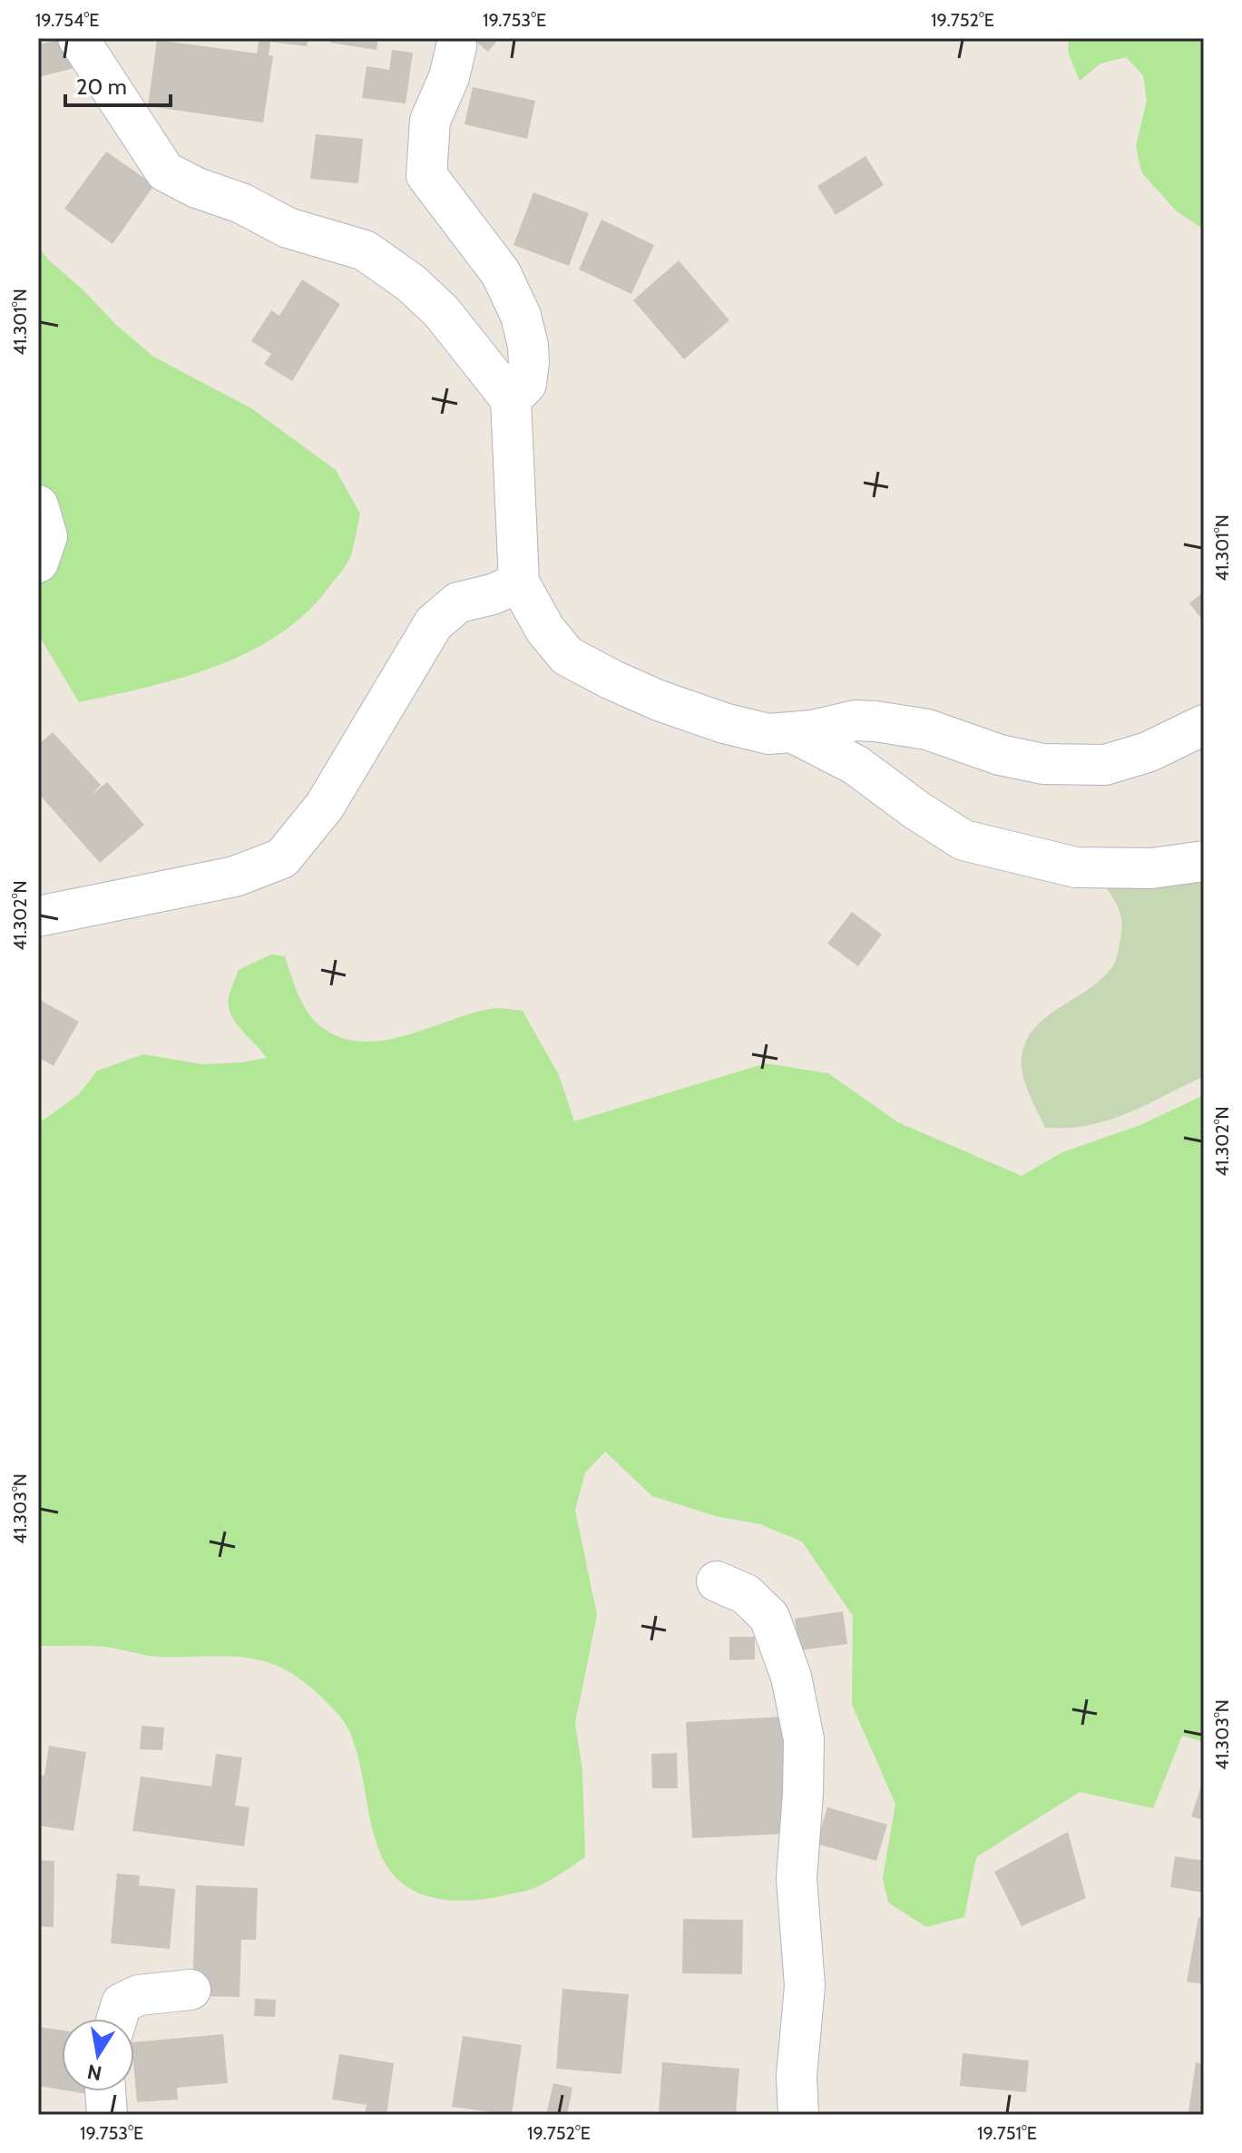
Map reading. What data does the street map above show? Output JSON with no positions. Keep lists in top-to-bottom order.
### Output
{
  "scale_bar": "20 m",
  "north": "bottom",
  "coordinates": [
    "19.754°E",
    "19.753°E",
    "19.752°E",
    "41.301°N",
    "41.302°N",
    "41.303°N",
    "19.751°E"
  ]
}
